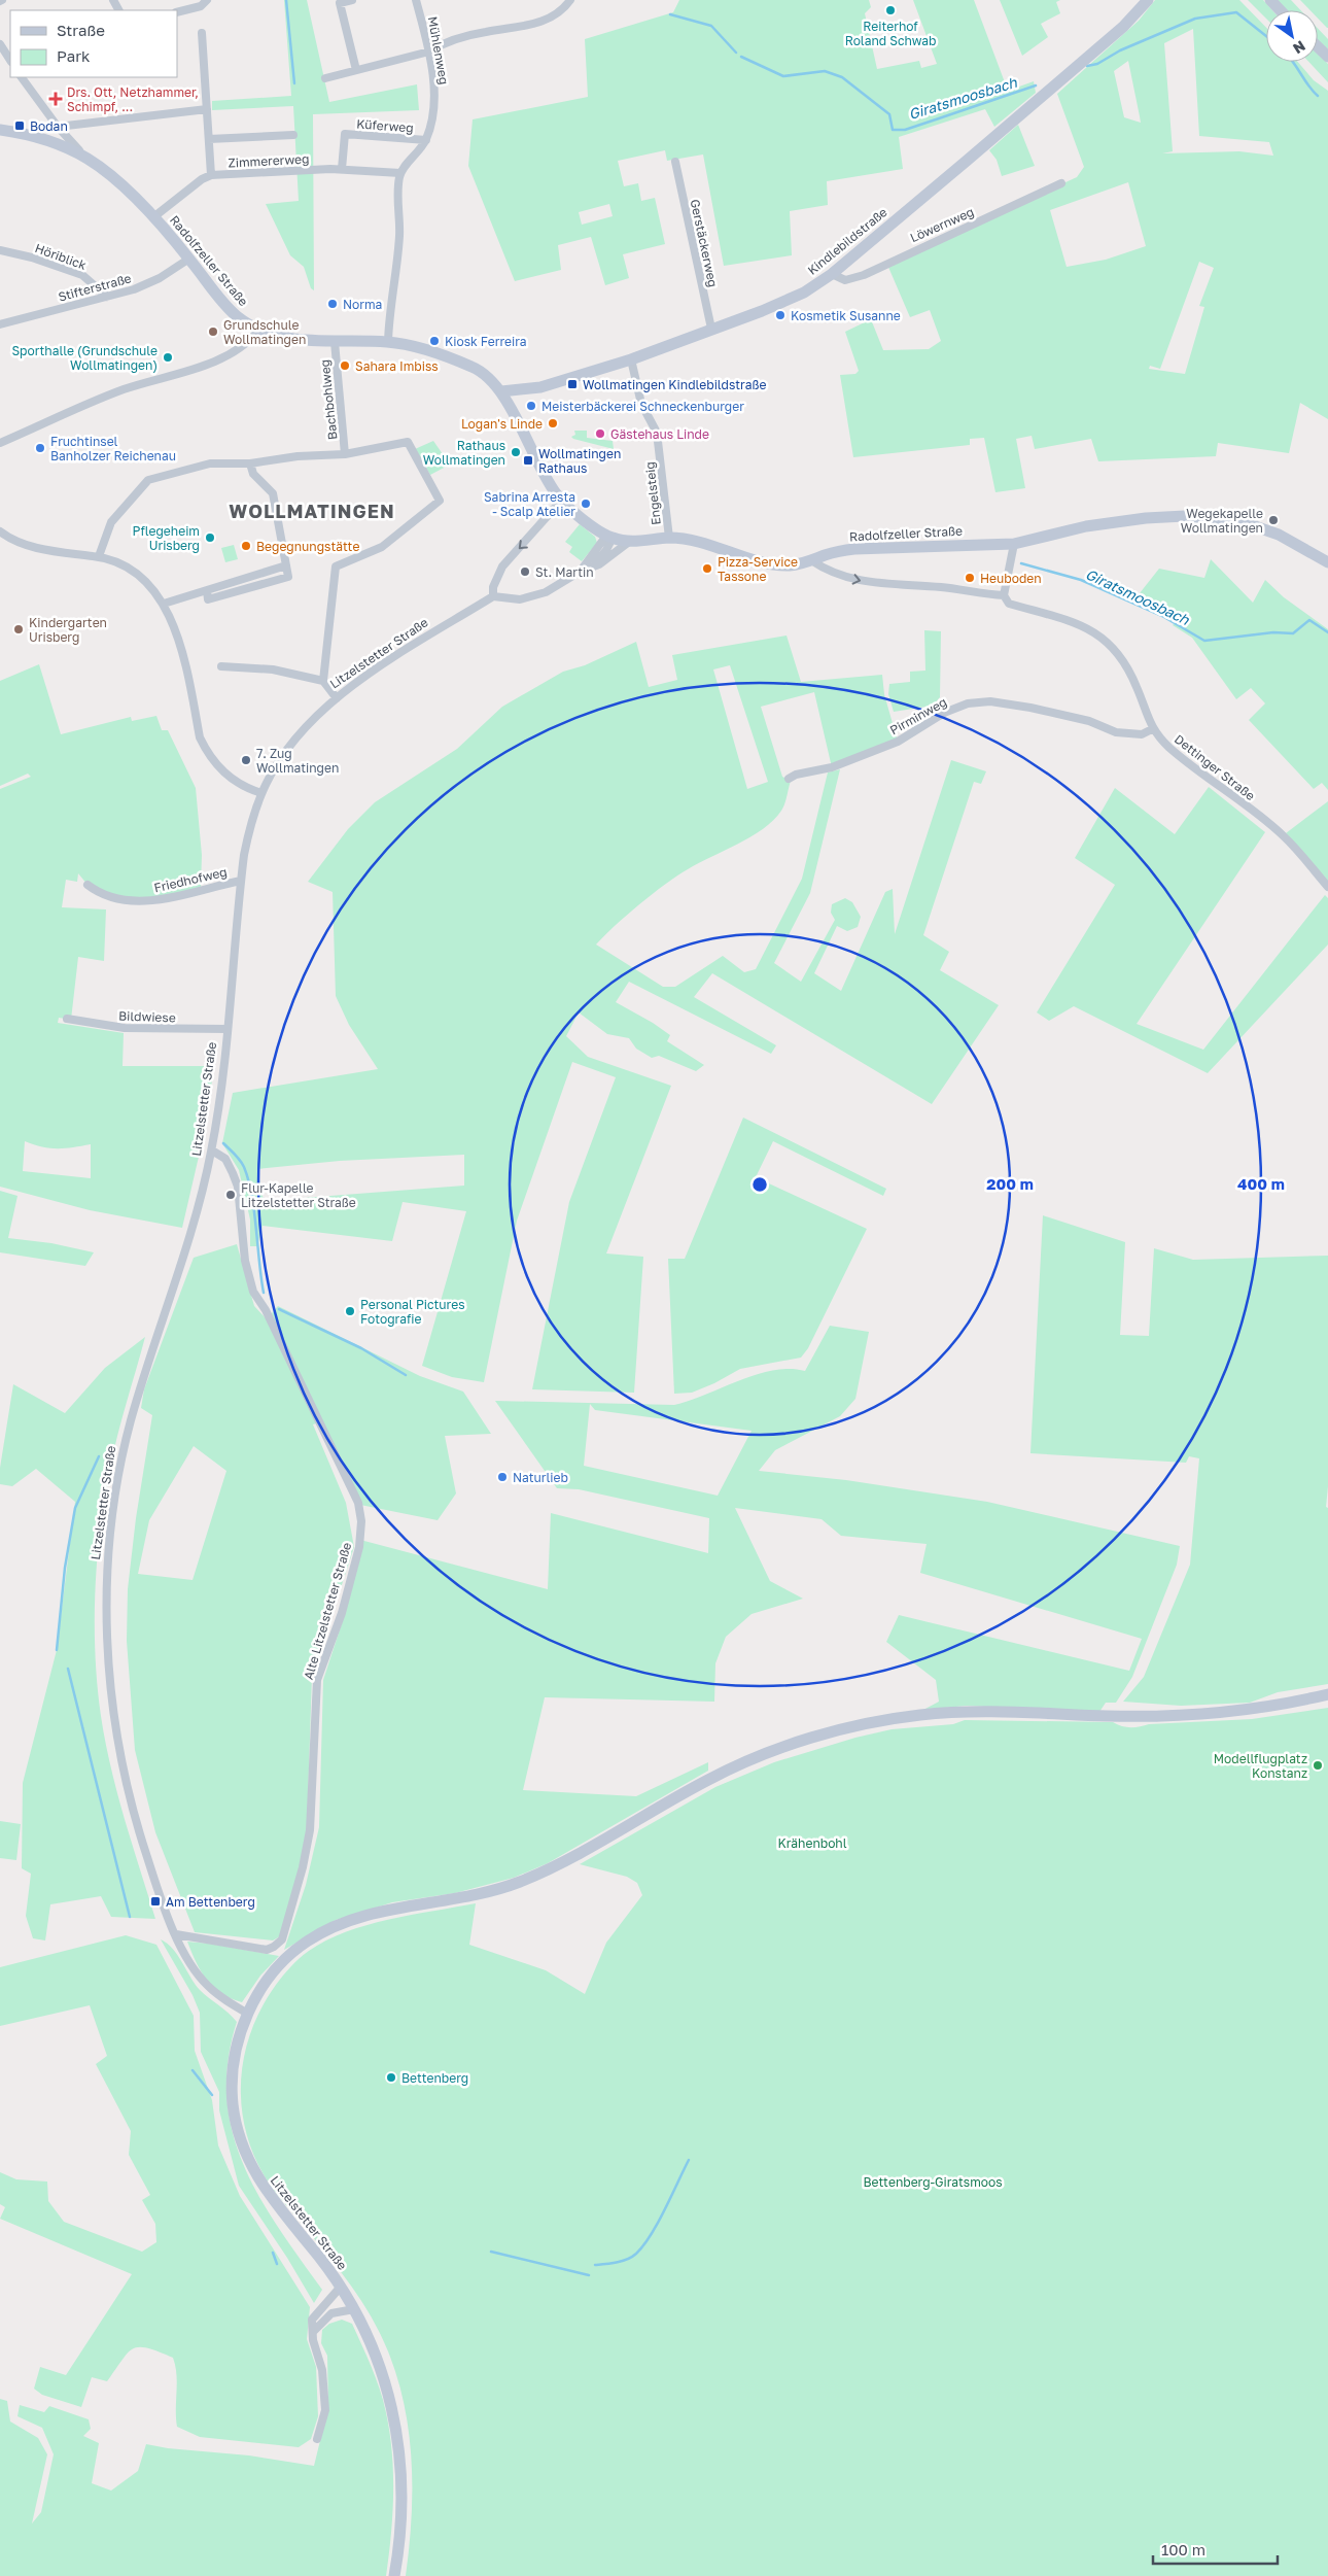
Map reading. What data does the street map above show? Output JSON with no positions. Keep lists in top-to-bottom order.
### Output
{
  "streets": {
    "main road": ["Kindlebildstraße", "Radolfzeller Straße", "Litzelstetter Straße"],
    "street": [
      "Mühlenweg",
      "Küferweg",
      "Zimmererweg",
      "Löwernweg",
      "Gerstäckerweg",
      "Höriblick",
      "Stifterstraße",
      "Bachbohlweg",
      "Engelsteig",
      "Pirminweg",
      "Dettinger Straße",
      "Friedhofweg",
      "Bildwiese",
      "Alte Litzelstetter Straße"
    ]
  },
  "crossings": [
    ["Mühlenweg", "Küferweg"],
    ["Mühlenweg", "Zimmererweg"],
    ["Küferweg", "Zimmererweg"],
    ["Zimmererweg", "Radolfzeller Straße"],
    ["Löwernweg", "Kindlebildstraße"],
    ["Kindlebildstraße", "Gerstäckerweg"],
    ["Kindlebildstraße", "Radolfzeller Straße"],
    ["Kindlebildstraße", "Engelsteig"],
    ["Höriblick", "Stifterstraße"],
    ["Radolfzeller Straße", "Stifterstraße"],
    ["Radolfzeller Straße", "Bachbohlweg"],
    ["Radolfzeller Straße", "Engelsteig"],
    ["Radolfzeller Straße", "Dettinger Straße"],
    ["Litzelstetter Straße", "Friedhofweg"],
    ["Litzelstetter Straße", "Bildwiese"],
    ["Litzelstetter Straße", "Alte Litzelstetter Straße"],
    ["Pirminweg", "Dettinger Straße"]
  ],
  "districts": ["WOLLMATINGEN"],
  "water": ["Giratsmoosbach"],
  "parks": ["Krähenbohl", "Bettenberg-Giratsmoos"],
  "places": {
    "other": [
      "Reiterhof Roland Schwab",
      "Norma",
      "Kosmetik Susanne",
      "Grundschule Wollmatingen",
      "Kiosk Ferreira",
      "Sporthalle (Grundschule Wollmatingen)",
      "Sahara Imbiss",
      "Meisterbäckerei Schneckenburger",
      "Logan's Linde",
      "Gästehaus Linde",
      "Fruchtinsel Banholzer Reichenau",
      "Rathaus Wollmatingen",
      "Sabrina Arresta - Scalp Atelier",
      "Wegekapelle Wollmatingen",
      "Pflegeheim Urisberg",
      "Begegnungstätte",
      "Pizza-Service Tassone",
      "St. Martin",
      "Heuboden",
      "Kindergarten Urisberg",
      "7. Zug Wollmatingen",
      "Flur-Kapelle Litzelstetter Straße",
      "Personal Pictures Fotografie",
      "Naturlieb",
      "Modellflugplatz Konstanz",
      "Bettenberg"
    ],
    "health": ["Drs. Ott, Netzhammer, Schimpf, ..."],
    "transit": [
      "Bodan",
      "Wollmatingen Kindlebildstraße",
      "Wollmatingen Rathaus",
      "Am Bettenberg"
    ]
  },
  "legend": ["Straße", "Park"],
  "scale_bar": "100 m",
  "north": "bottom right",
  "rings": ["200 m", "400 m"]
}
